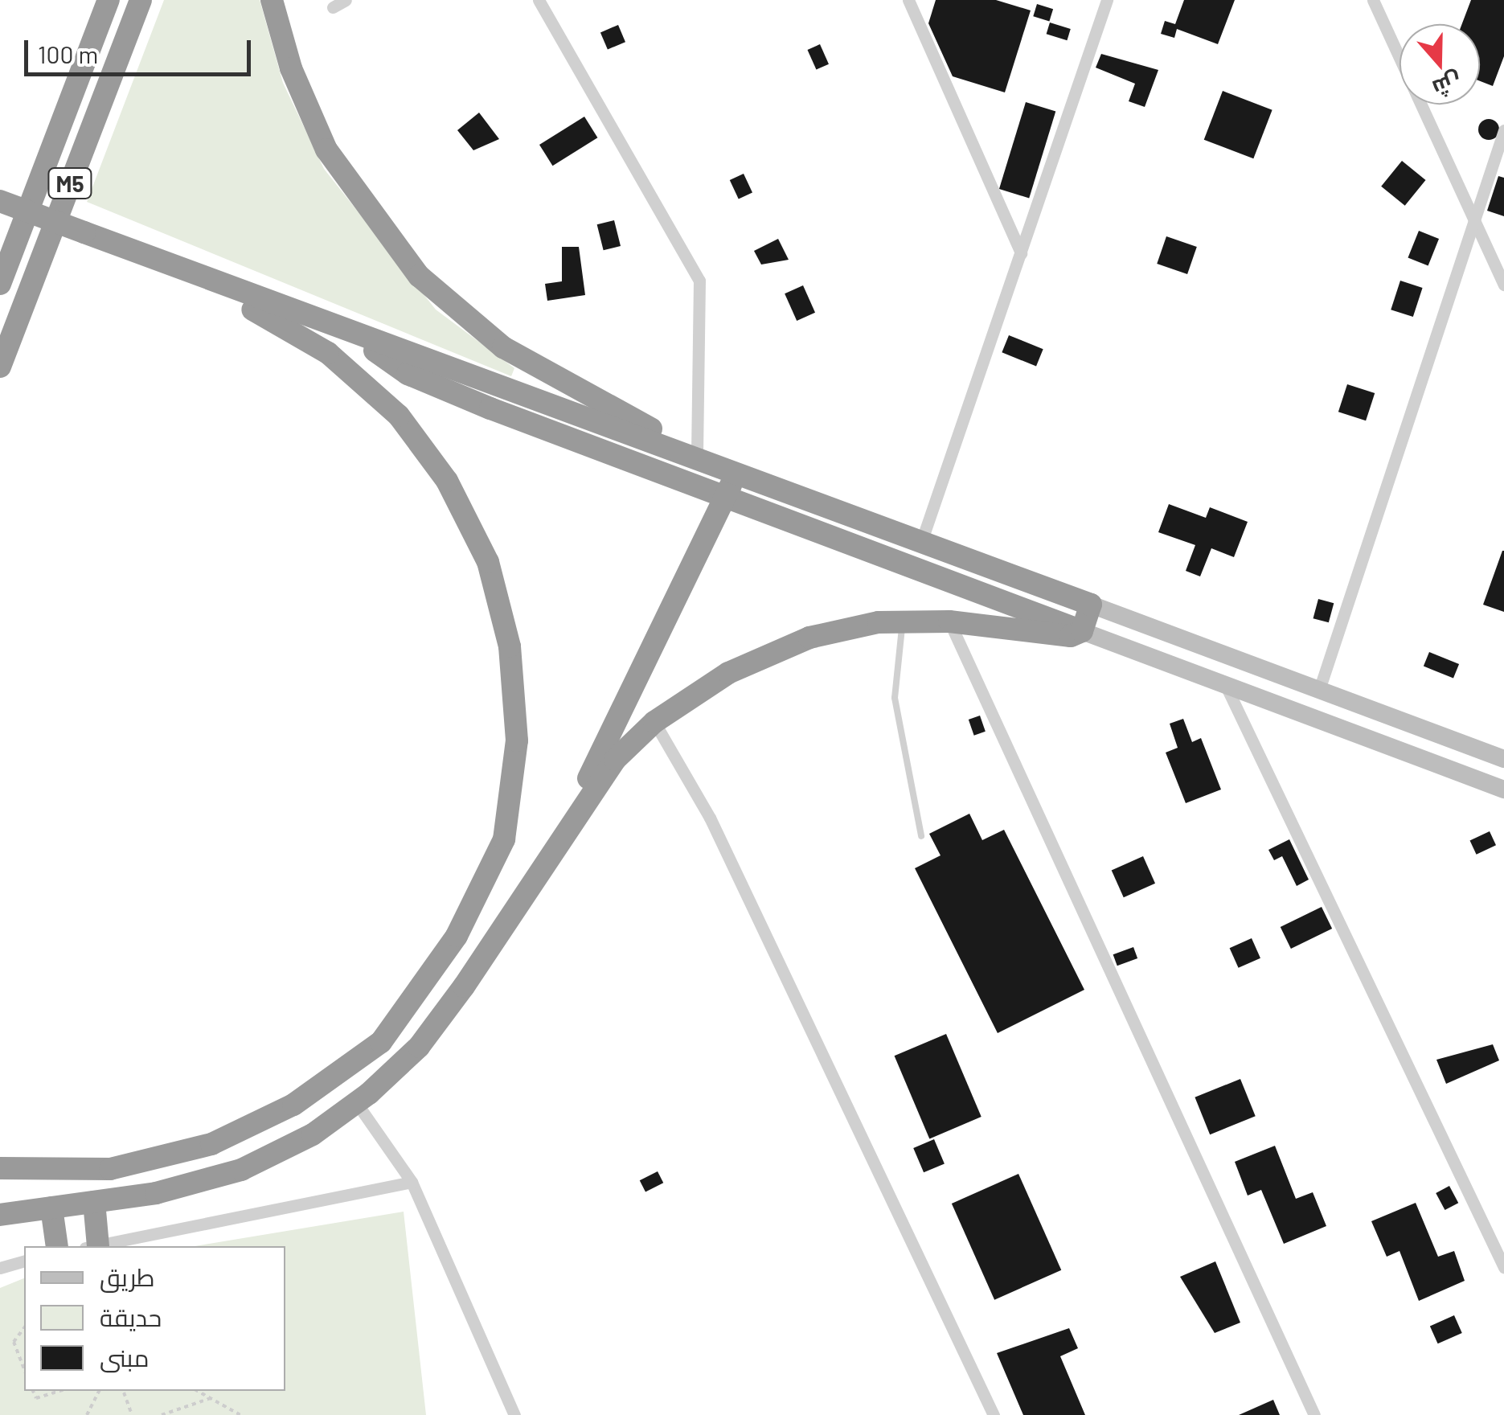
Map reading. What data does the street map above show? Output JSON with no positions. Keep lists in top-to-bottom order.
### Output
{
  "streets": {
    "highway": ["M5"]
  },
  "legend": ["طريق", "حديقة", "مبنى"],
  "scale_bar": "100 m",
  "north": "bottom"
}
